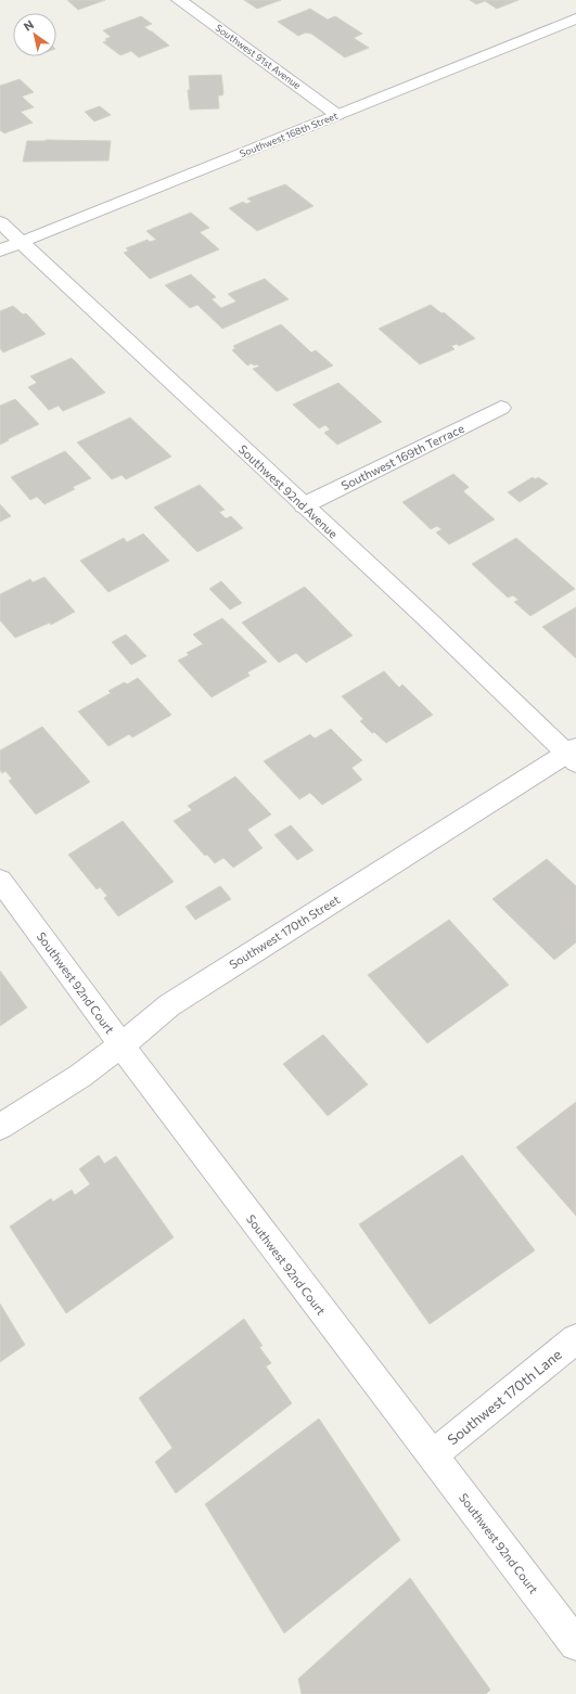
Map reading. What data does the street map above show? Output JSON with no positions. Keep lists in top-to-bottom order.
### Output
{
  "streets": {
    "street": [
      "Southwest 91st Avenue",
      "Southwest 168th Street",
      "Southwest 169th Terrace",
      "Southwest 92nd Avenue",
      "Southwest 170th Street",
      "Southwest 92nd Court",
      "Southwest 170th Lane"
    ]
  },
  "crossings": [
    ["Southwest 91st Avenue", "Southwest 168th Street"],
    ["Southwest 168th Street", "Southwest 92nd Avenue"],
    ["Southwest 169th Terrace", "Southwest 92nd Avenue"],
    ["Southwest 92nd Avenue", "Southwest 170th Street"],
    ["Southwest 170th Street", "Southwest 92nd Court"],
    ["Southwest 92nd Court", "Southwest 170th Lane"]
  ],
  "north": "top left"
}
